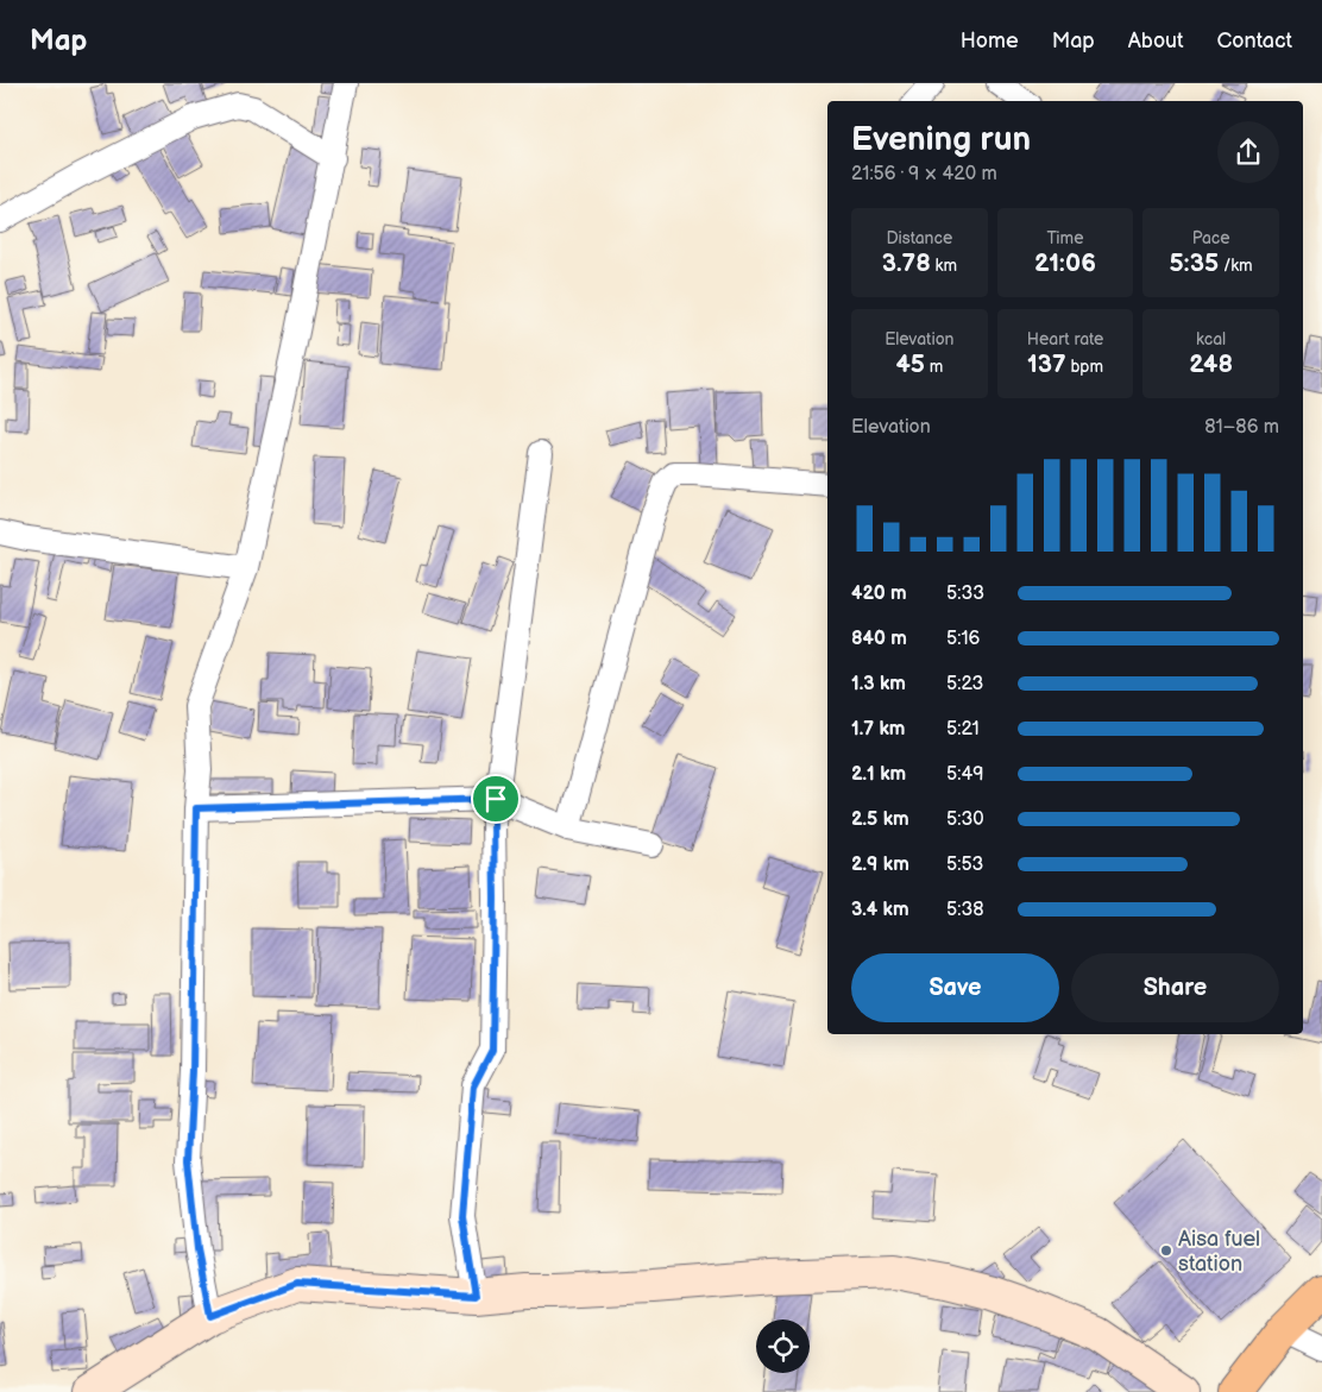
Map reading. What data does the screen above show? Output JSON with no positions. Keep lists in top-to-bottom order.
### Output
{
  "places": ["Aisa fuel station"],
  "page": {
    "header": "Map",
    "nav": [
      "Home",
      "Map",
      "About",
      "Contact"
    ],
    "heading": ["Evening run", "21:56 · 9 × 420 m"],
    "stats": [
      ["Distance", "3.78 km"],
      ["Time", "21:06"],
      ["Pace", "5:35 /km"],
      ["Elevation", "45 m"],
      ["Heart rate", "137 bpm"],
      ["kcal", "248"]
    ],
    "chart": ["Elevation", "81–86 m"],
    "list": [
      {
        "name": "420 m",
        "note": "5:33"
      },
      {
        "name": "840 m",
        "note": "5:16"
      },
      {
        "name": "1.3 km",
        "note": "5:23"
      },
      {
        "name": "1.7 km",
        "note": "5:21"
      },
      {
        "name": "2.1 km",
        "note": "5:49"
      },
      {
        "name": "2.5 km",
        "note": "5:30"
      },
      {
        "name": "2.9 km",
        "note": "5:53"
      },
      {
        "name": "3.4 km",
        "note": "5:38"
      }
    ],
    "buttons": ["Save", "Share"]
  }
}
